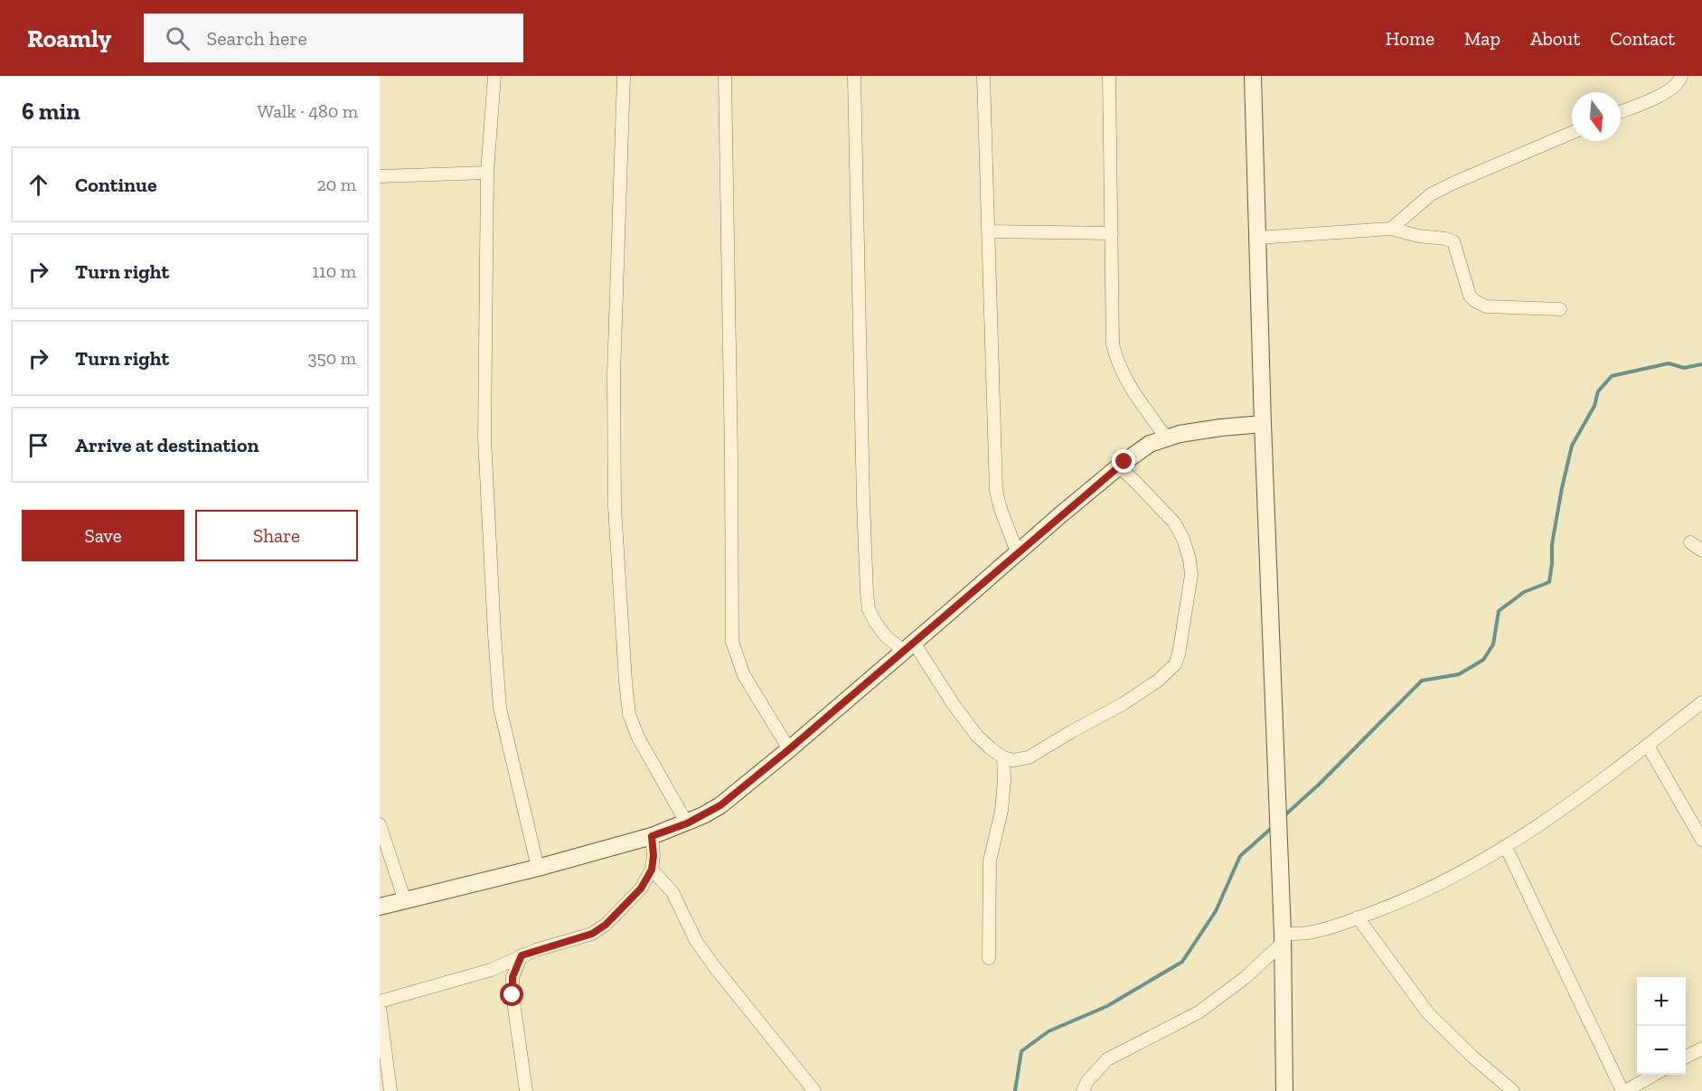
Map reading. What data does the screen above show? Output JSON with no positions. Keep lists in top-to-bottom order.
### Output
{
  "north": "bottom",
  "page": {
    "header": "Roamly",
    "search": "Search here",
    "nav": [
      "Home",
      "Map",
      "About",
      "Contact"
    ],
    "heading": ["6 min", "Walk · 480 m"],
    "list": [
      ["Continue", "20 m"],
      ["Turn right", "110 m"],
      ["Turn right", "350 m"],
      "Arrive at destination"
    ],
    "buttons": ["Save", "Share"],
    "map_buttons": ["+", "−"]
  }
}
